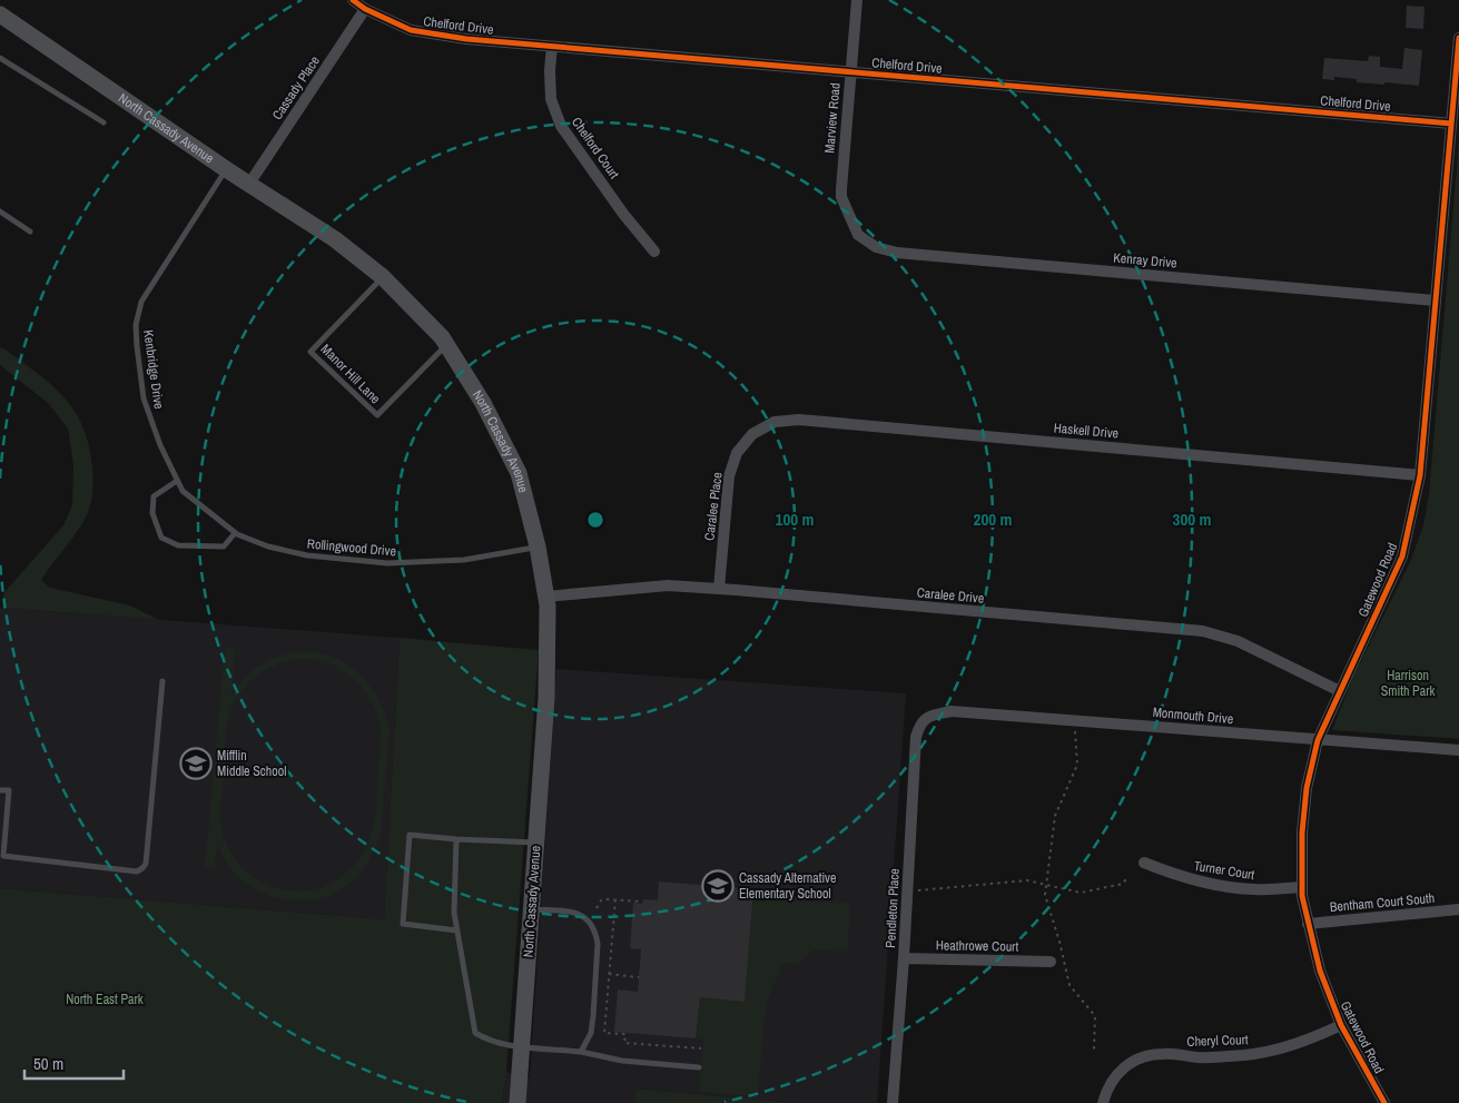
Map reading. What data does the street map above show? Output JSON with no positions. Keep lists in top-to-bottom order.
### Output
{
  "streets": {
    "main road": ["North Cassady Avenue"],
    "street": [
      "Chelford Drive",
      "Cassady Place",
      "Marview Road",
      "Chelford Court",
      "Kenray Drive",
      "Haskell Drive",
      "Caralee Place",
      "Gatewood Road",
      "Caralee Drive",
      "Monmouth Drive",
      "Turner Court",
      "Bentham Court South",
      "Pendleton Place",
      "Heathrowe Court",
      "Cheryl Court"
    ],
    "lane": ["Kenbridge Drive", "Manor Hill Lane", "Rollingwood Drive"]
  },
  "crossings": [
    ["Chelford Drive", "Cassady Place"],
    ["Chelford Drive", "Marview Road"],
    ["Chelford Drive", "Chelford Court"],
    ["Chelford Drive", "Gatewood Road"],
    ["Cassady Place", "North Cassady Avenue"],
    ["Marview Road", "Kenray Drive"],
    ["North Cassady Avenue", "Kenbridge Drive"],
    ["North Cassady Avenue", "Manor Hill Lane"],
    ["North Cassady Avenue", "Rollingwood Drive"],
    ["North Cassady Avenue", "Caralee Drive"],
    ["Kenray Drive", "Gatewood Road"],
    ["Kenbridge Drive", "Rollingwood Drive"],
    ["Haskell Drive", "Caralee Place"],
    ["Haskell Drive", "Gatewood Road"],
    ["Caralee Place", "Caralee Drive"],
    ["Gatewood Road", "Caralee Drive"],
    ["Gatewood Road", "Monmouth Drive"],
    ["Gatewood Road", "Turner Court"],
    ["Gatewood Road", "Bentham Court South"],
    ["Gatewood Road", "Cheryl Court"],
    ["Monmouth Drive", "Pendleton Place"],
    ["Pendleton Place", "Heathrowe Court"]
  ],
  "parks": ["Harrison Smith Park", "North East Park"],
  "places": {
    "school or university": ["Mifflin Middle School", "Cassady Alternative Elementary School"]
  },
  "scale_bar": "50 m",
  "rings": ["100 m", "200 m", "300 m"]
}
